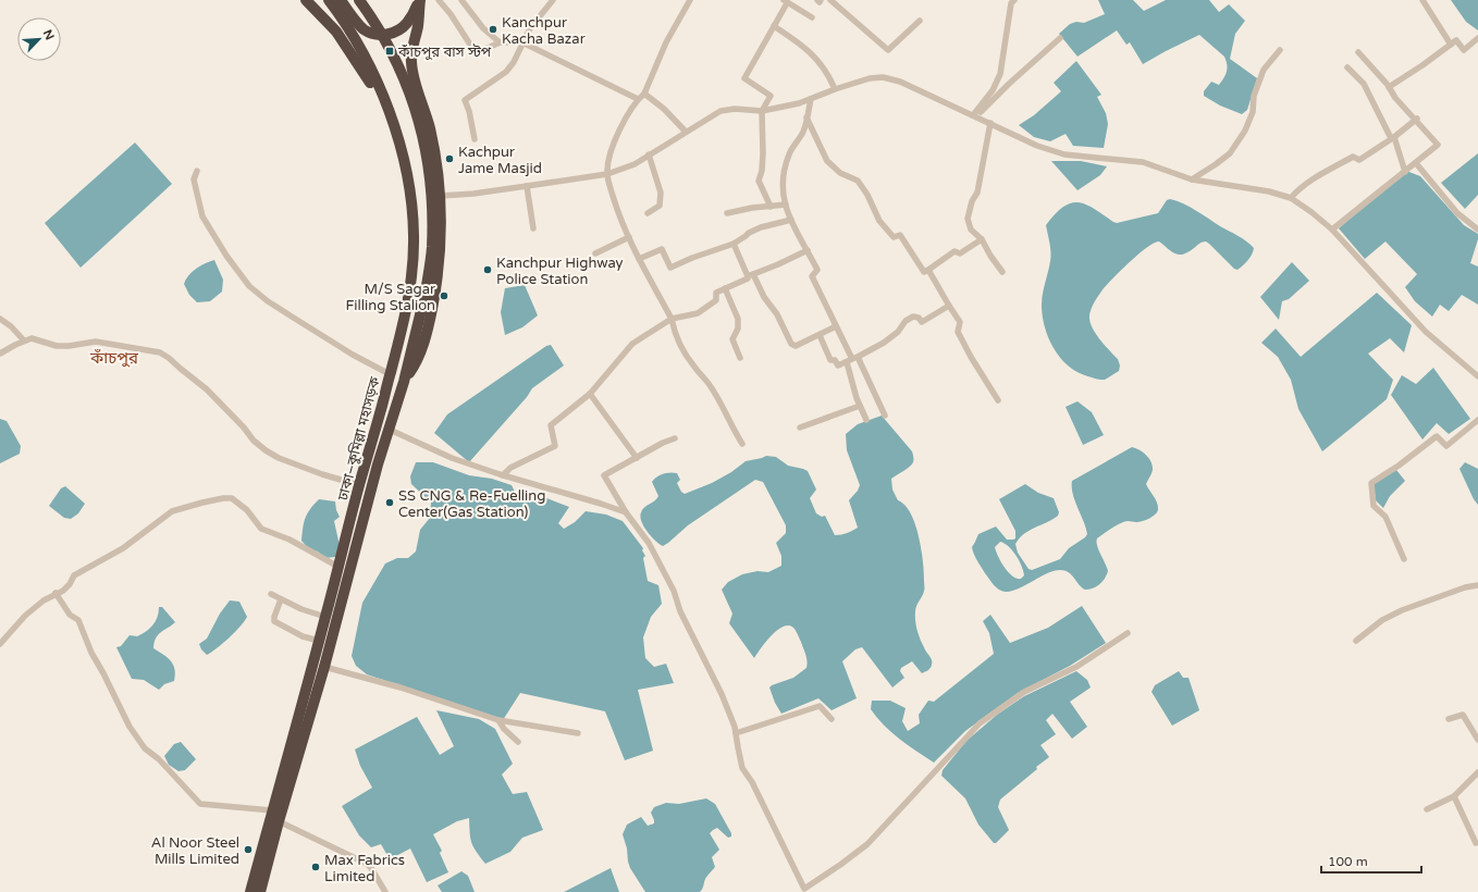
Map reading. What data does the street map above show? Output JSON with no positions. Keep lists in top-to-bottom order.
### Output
{
  "streets": {
    "highway": ["ঢাকা–কুমিল্লা মহাসড়ক"]
  },
  "districts": ["কাঁচপুর"],
  "places": {
    "other": [
      "Kanchpur Kacha Bazar",
      "Kachpur Jame Masjid",
      "Kanchpur Highway Police Station",
      "M/S Sagar Filling Stalion",
      "SS CNG & Re-Fuelling Center(Gas Station)",
      "Al Noor Steel Mills Limited",
      "Max Fabrics Limited"
    ],
    "transit": ["কাঁচপুর বাস স্টপ"]
  },
  "scale_bar": "100 m",
  "north": "top right"
}
